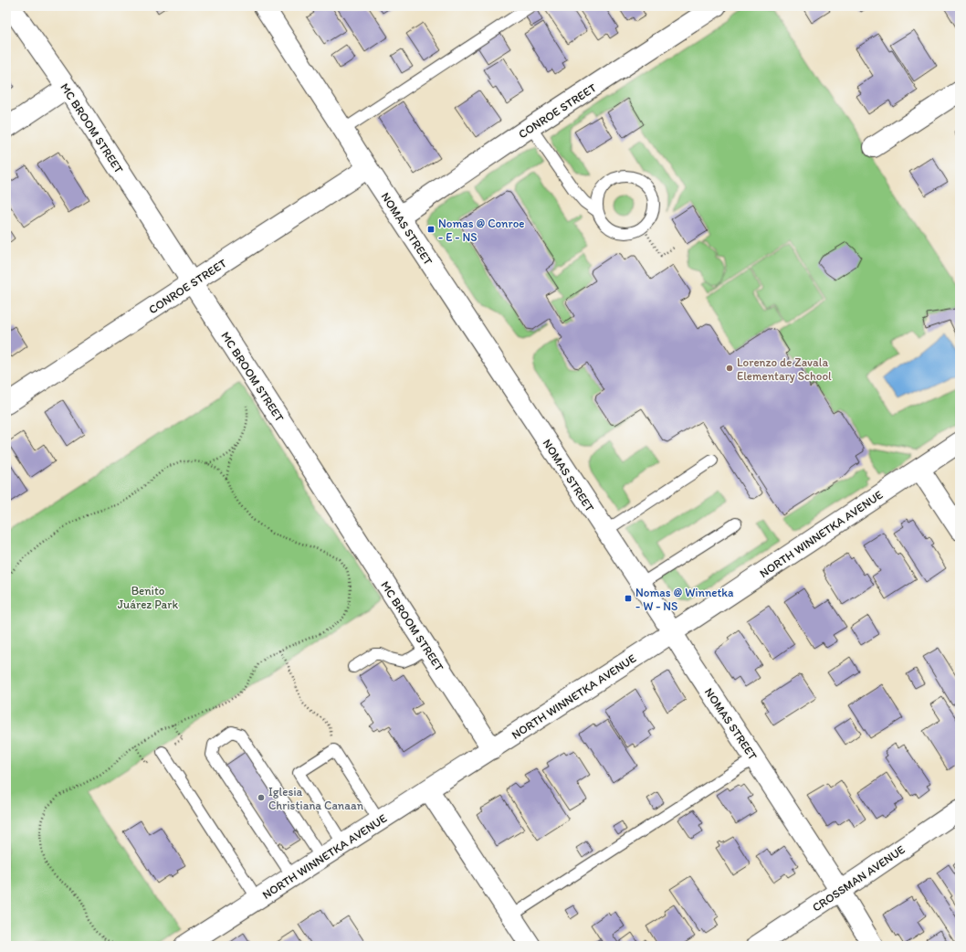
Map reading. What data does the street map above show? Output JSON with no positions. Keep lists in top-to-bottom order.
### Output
{
  "streets": {
    "street": [
      "CONROE STREET",
      "MC BROOM STREET",
      "NOMAS STREET",
      "NORTH WINNETKA AVENUE",
      "CROSSMAN AVENUE"
    ]
  },
  "crossings": [
    ["CONROE STREET", "MC BROOM STREET"],
    ["CONROE STREET", "NOMAS STREET"],
    ["MC BROOM STREET", "NORTH WINNETKA AVENUE"],
    ["NOMAS STREET", "NORTH WINNETKA AVENUE"],
    ["NOMAS STREET", "CROSSMAN AVENUE"]
  ],
  "parks": ["Benito Juárez Park"],
  "places": {
    "transit": ["Nomas @ Conroe - E - NS", "Nomas @ Winnetka - W - NS"],
    "other": ["Lorenzo de Zavala Elementary School", "Iglesia Christiana Canaan"]
  }
}
